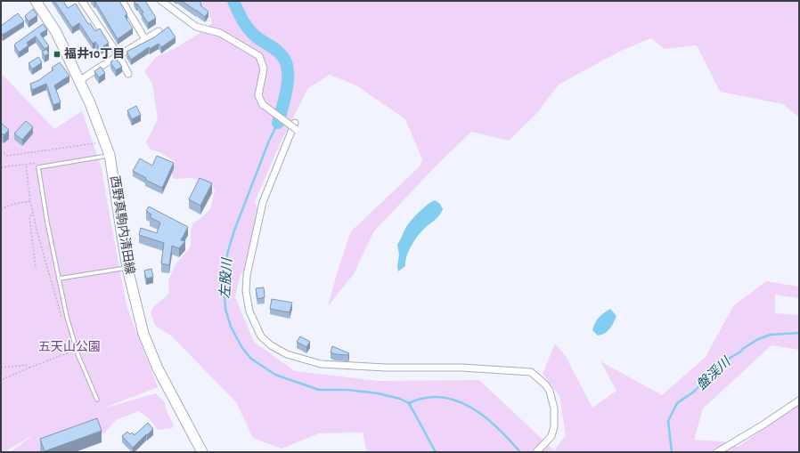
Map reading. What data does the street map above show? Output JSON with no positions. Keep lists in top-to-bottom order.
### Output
{
  "streets": {
    "main road": ["西野真駒内清田線"]
  },
  "water": ["左股川", "盤渓川"],
  "parks": ["五天山公園"],
  "places": {
    "transit": ["福井10丁目"]
  }
}
